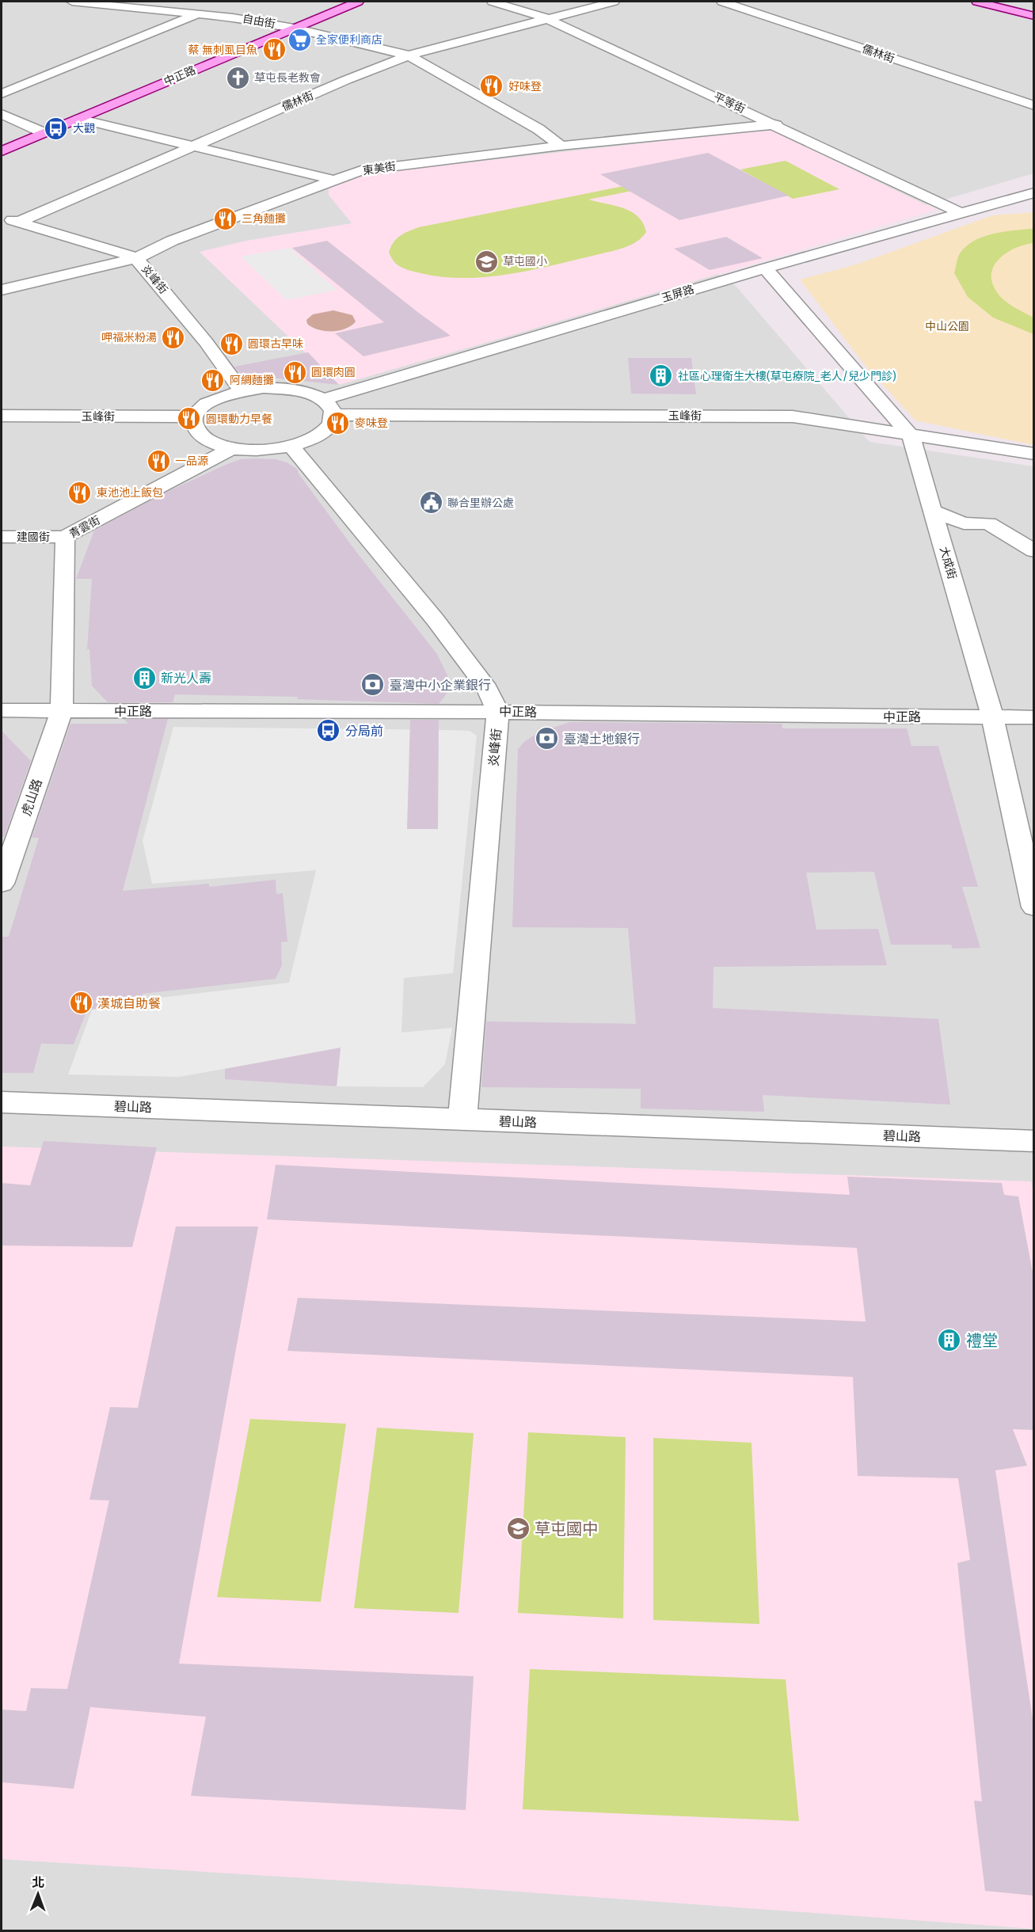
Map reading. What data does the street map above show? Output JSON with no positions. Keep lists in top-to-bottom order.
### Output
{
  "streets": {
    "main road": ["中正路"],
    "street": [
      "自由街",
      "儒林街",
      "平等街",
      "東美街",
      "炎峰街",
      "玉屏路",
      "玉峰街",
      "青雲街",
      "建國街",
      "大成街",
      "虎山路",
      "碧山路"
    ]
  },
  "crossings": [
    ["自由街", "儒林街"],
    ["自由街", "中正路"],
    ["自由街", "東美街"],
    ["儒林街", "平等街"],
    ["儒林街", "炎峰街"],
    ["中正路", "炎峰街"],
    ["中正路", "青雲街"],
    ["中正路", "大成街"],
    ["中正路", "虎山路"],
    ["平等街", "東美街"],
    ["平等街", "玉屏路"],
    ["東美街", "炎峰街"],
    ["炎峰街", "碧山路"],
    ["玉屏路", "大成街"],
    ["玉峰街", "大成街"],
    ["青雲街", "建國街"],
    ["青雲街", "虎山路"]
  ],
  "parks": ["中山公園"],
  "places": {
    "supermarket": ["全家便利商店"],
    "restaurant": [
      "蔡 無刺虱目魚",
      "好味登",
      "三角麵攤",
      "呷福米粉湯",
      "圓環古早味",
      "圓環肉圓",
      "阿綢麵攤",
      "圓環動力早餐",
      "麥味登",
      "一品源",
      "東池池上飯包",
      "漢城自助餐"
    ],
    "church": ["草屯長老教會"],
    "bus stop": ["大觀", "分局前"],
    "school or university": ["草屯國小", "草屯國中"],
    "building": ["社區心理衛生大樓(草屯療院_老人/兒少門診)", "新光人壽", "禮堂"],
    "public building": ["聯合里辦公處"],
    "bank": ["臺灣中小企業銀行", "臺灣土地銀行"]
  },
  "north": "top"
}
